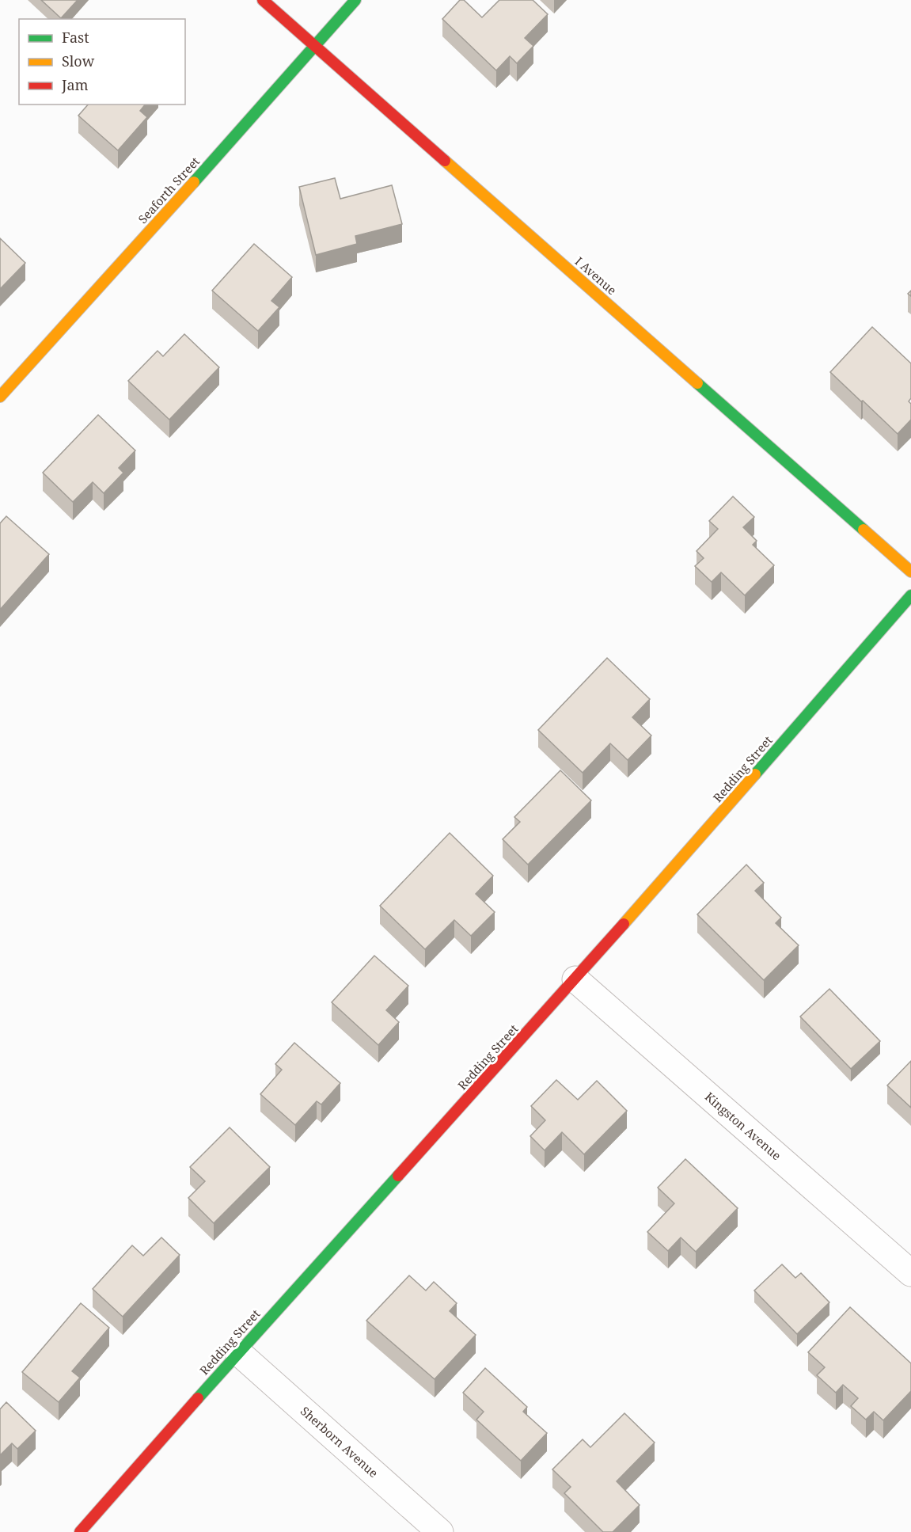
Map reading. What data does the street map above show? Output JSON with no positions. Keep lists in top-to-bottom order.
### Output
{
  "streets": {
    "street": [
      "Seaforth Street",
      "I Avenue",
      "Redding Street",
      "Kingston Avenue",
      "Sherborn Avenue"
    ]
  },
  "crossings": [
    ["Seaforth Street", "I Avenue"],
    ["Redding Street", "Kingston Avenue"],
    ["Redding Street", "Sherborn Avenue"]
  ],
  "legend": ["Fast", "Slow", "Jam"]
}
